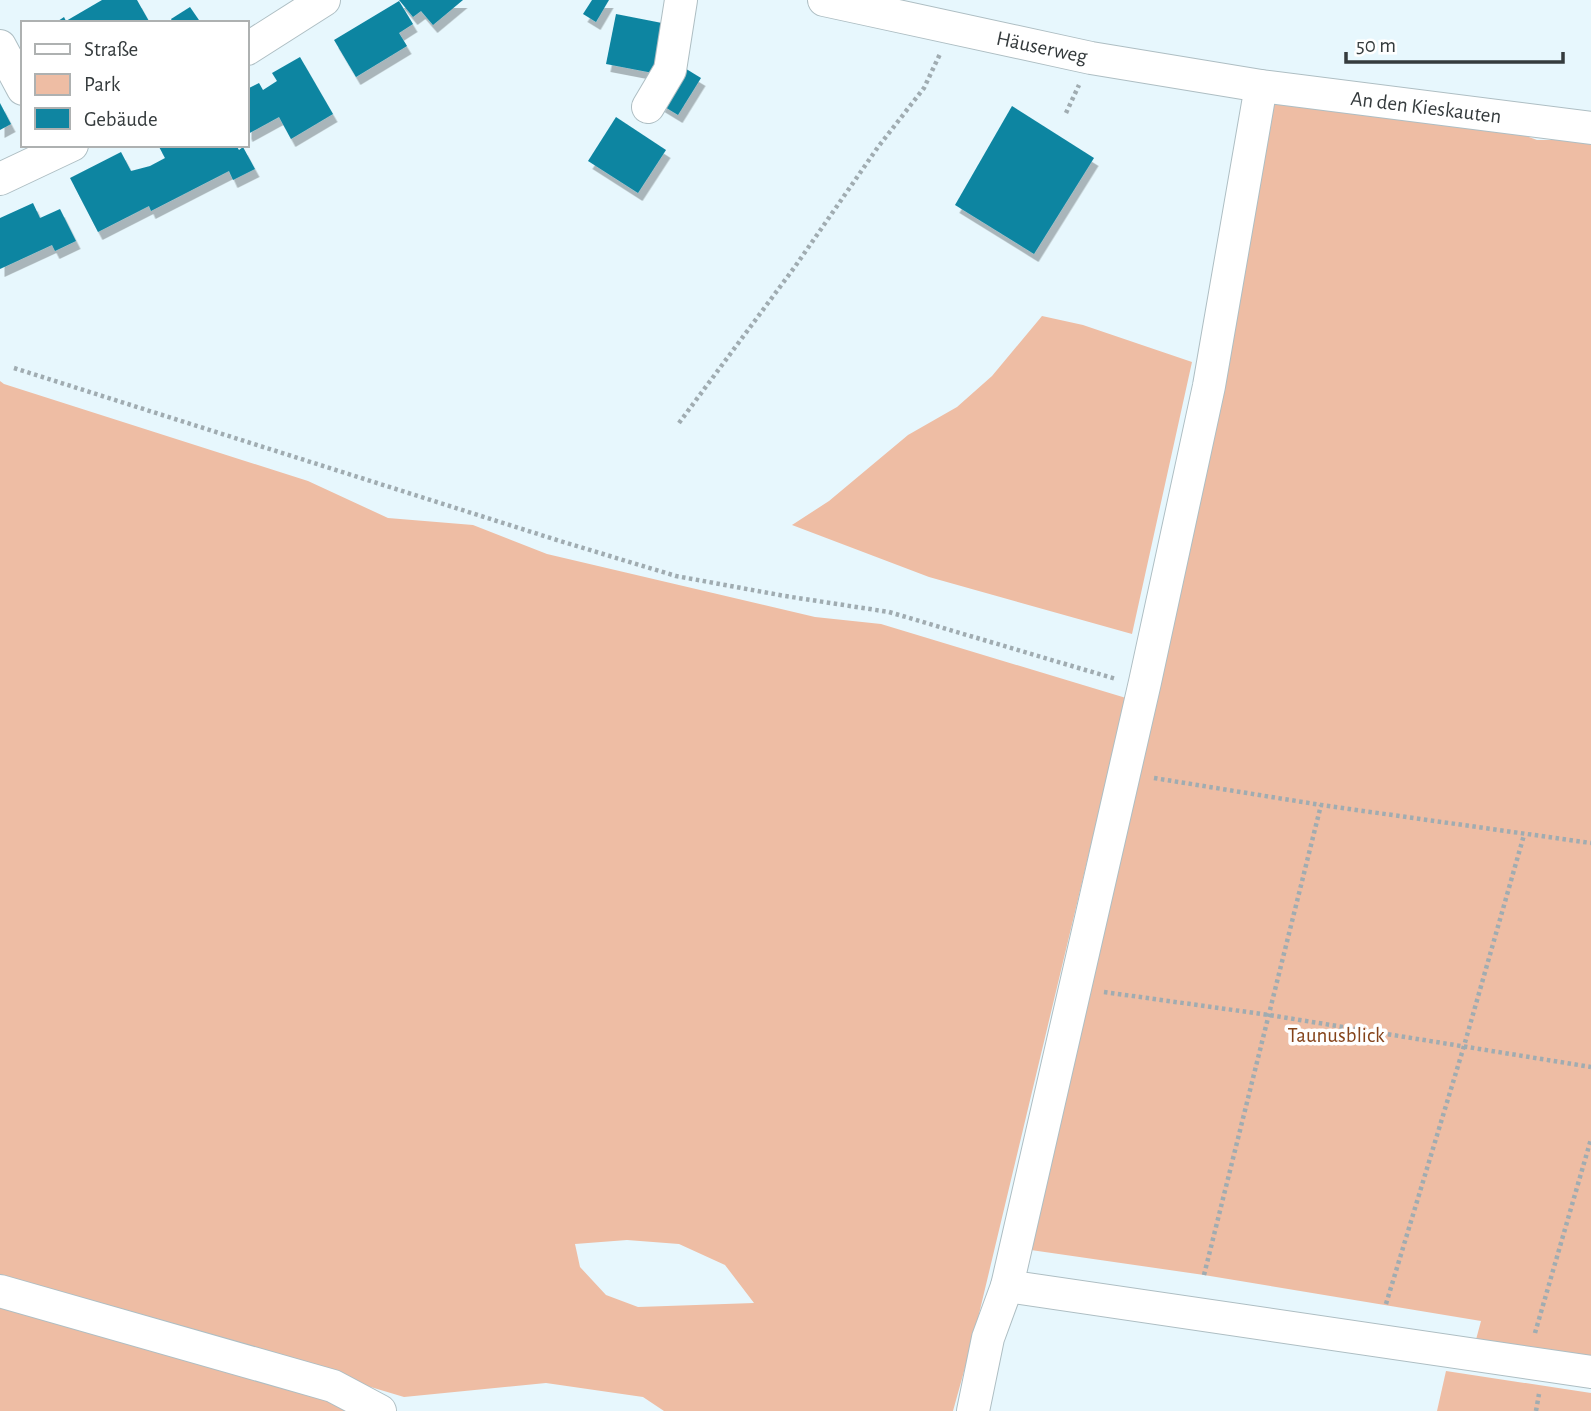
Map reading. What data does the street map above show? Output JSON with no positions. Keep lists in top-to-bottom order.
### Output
{
  "streets": {
    "street": ["Häuserweg", "An den Kieskauten"]
  },
  "crossings": [
    ["Häuserweg", "An den Kieskauten"]
  ],
  "parks": ["Taunusblick"],
  "legend": ["Straße", "Park", "Gebäude"],
  "scale_bar": "50 m"
}
